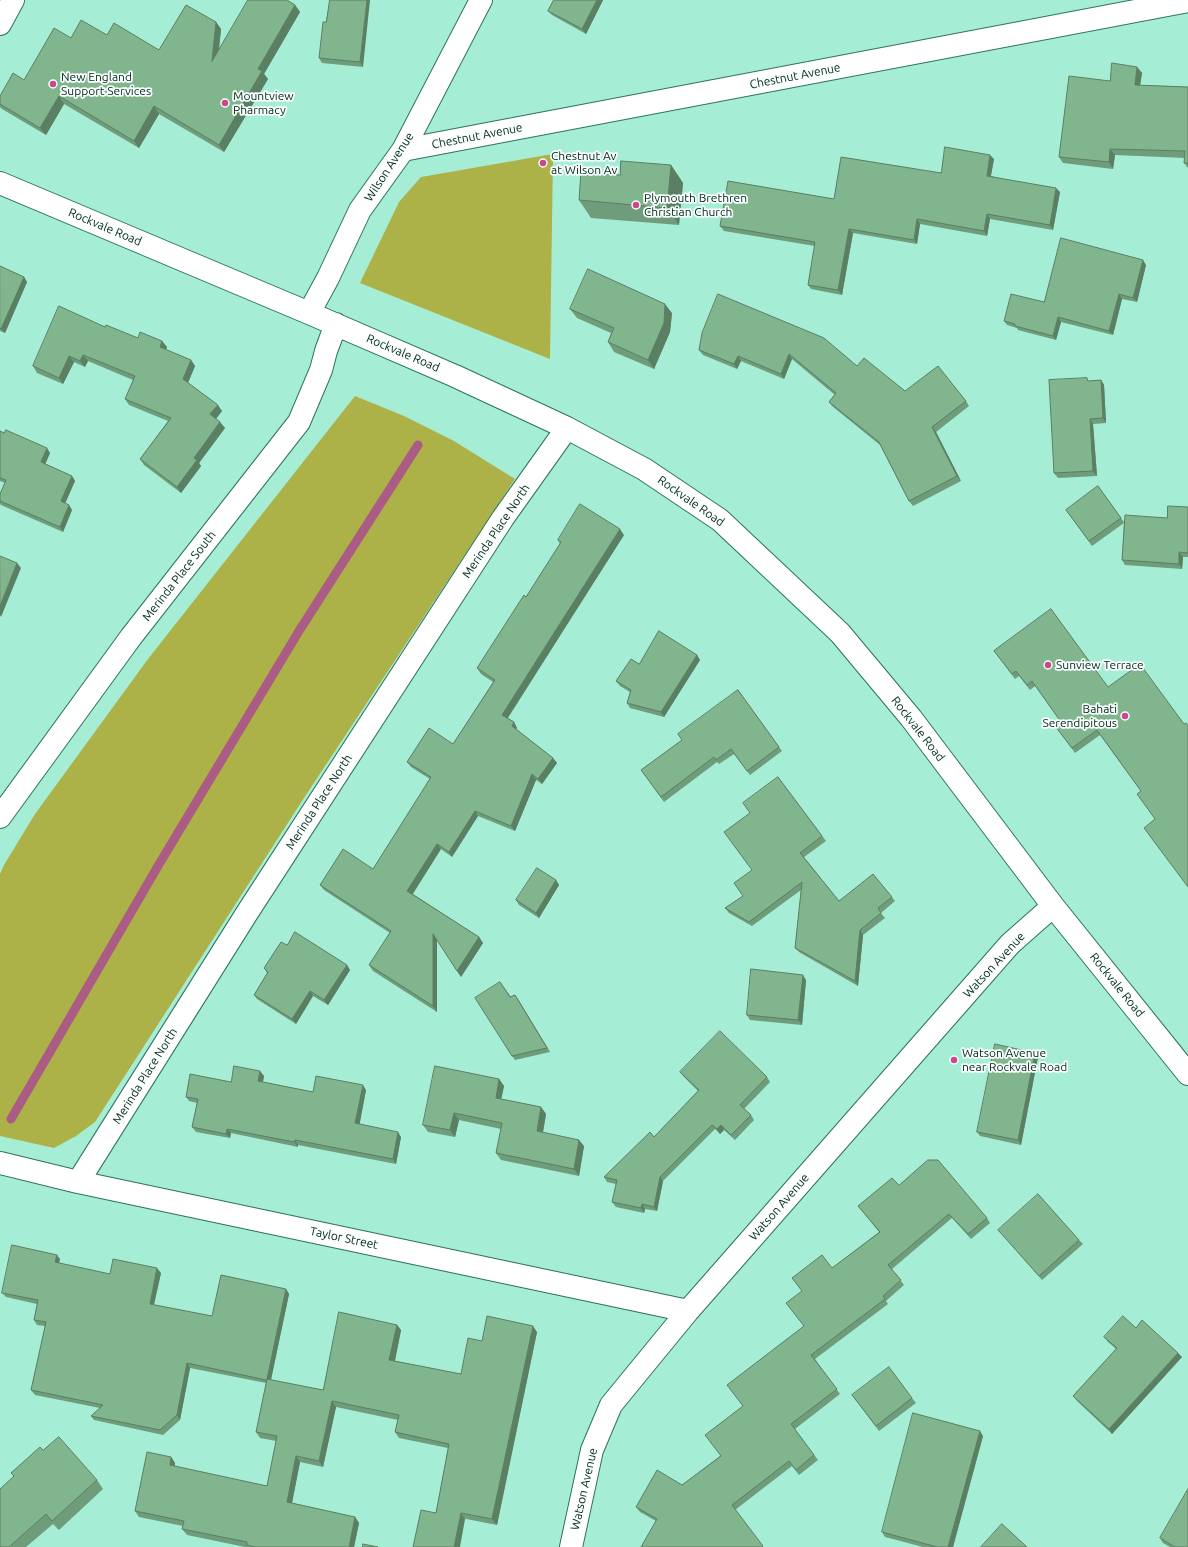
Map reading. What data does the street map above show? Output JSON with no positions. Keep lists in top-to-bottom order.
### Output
{
  "streets": {
    "street": [
      "Chestnut Avenue",
      "Wilson Avenue",
      "Rockvale Road",
      "Merinda Place North",
      "Merinda Place South",
      "Watson Avenue",
      "Taylor Street"
    ]
  },
  "crossings": [
    ["Chestnut Avenue", "Wilson Avenue"],
    ["Wilson Avenue", "Rockvale Road"],
    ["Rockvale Road", "Merinda Place North"],
    ["Rockvale Road", "Merinda Place South"],
    ["Rockvale Road", "Watson Avenue"],
    ["Merinda Place North", "Taylor Street"],
    ["Watson Avenue", "Taylor Street"]
  ],
  "places": [
    "New England Support Services",
    "Mountview Pharmacy",
    "Chestnut Av at Wilson Av",
    "Plymouth Brethren Christian Church",
    "Sunview Terrace",
    "Bahati Serendipitous",
    "Watson Avenue near Rockvale Road"
  ]
}
